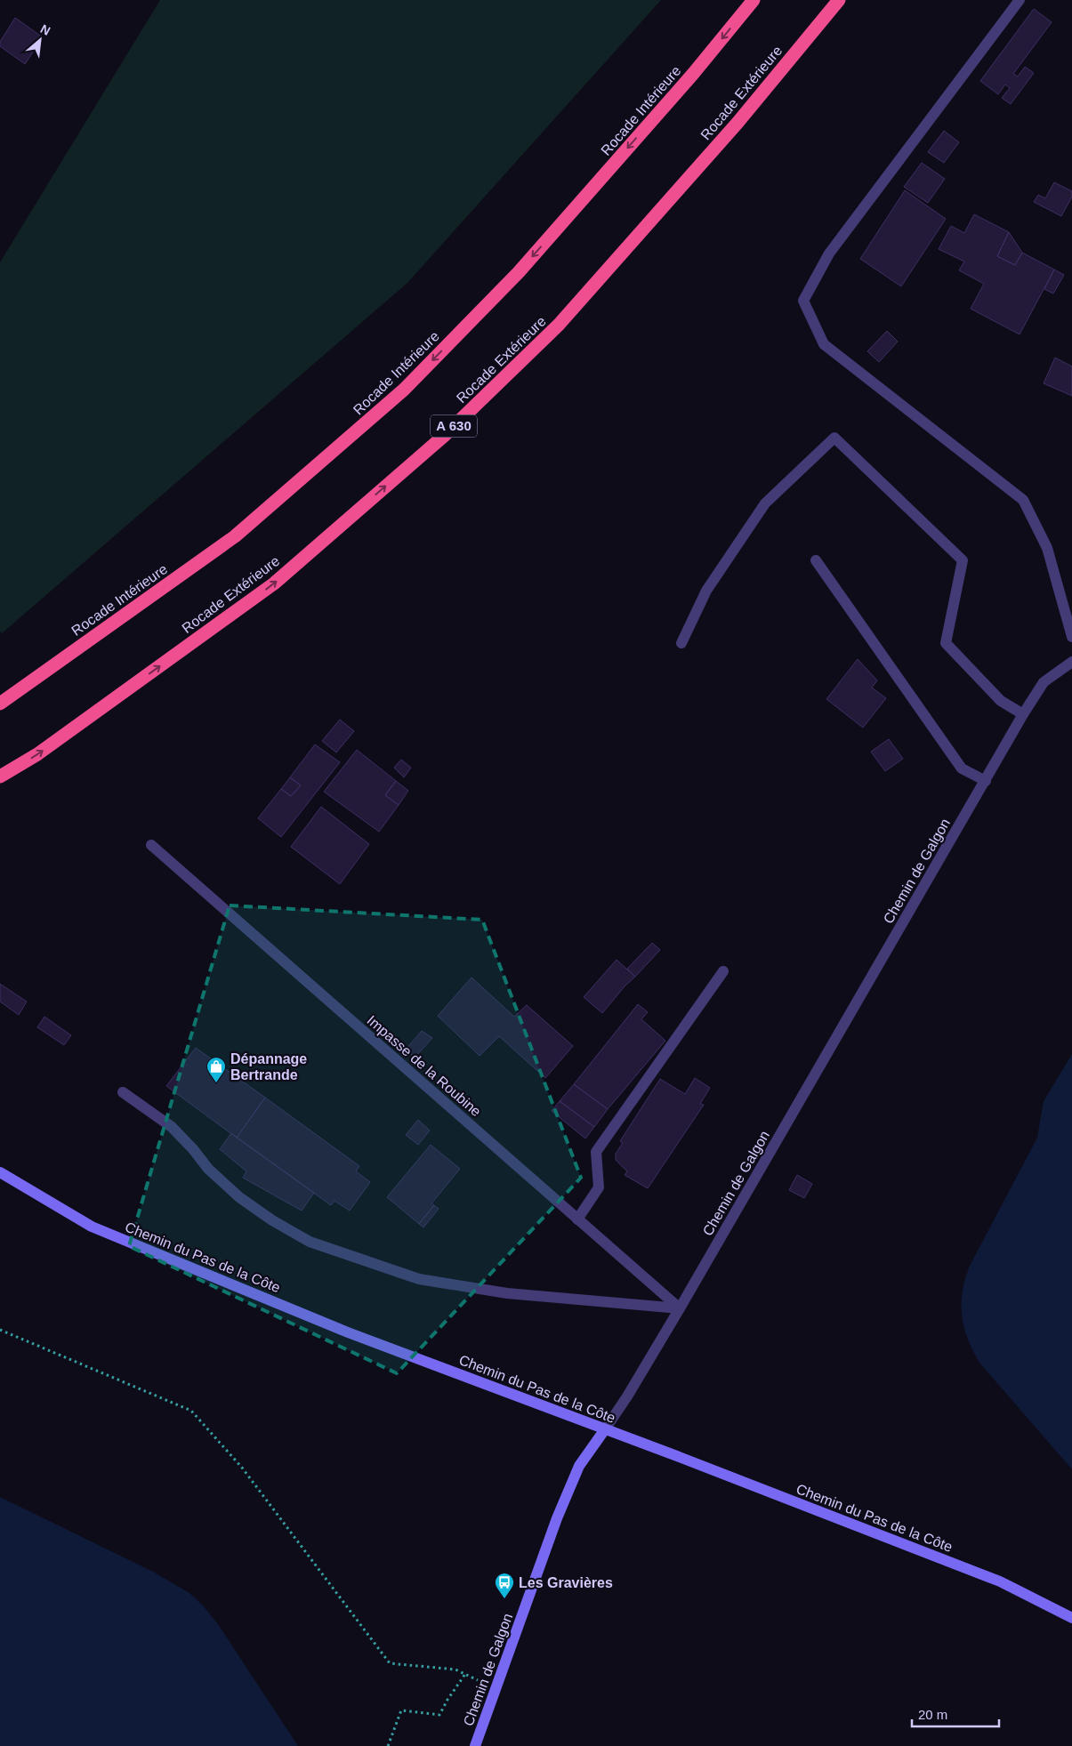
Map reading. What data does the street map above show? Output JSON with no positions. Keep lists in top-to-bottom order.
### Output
{
  "streets": {
    "highway": ["Rocade Extérieure", "Rocade Intérieure", "A 630"],
    "main road": ["Chemin de Galgon", "Chemin du Pas de la Côte"],
    "street": ["Impasse de la Roubine"]
  },
  "crossings": [
    ["Chemin de Galgon", "Impasse de la Roubine"],
    ["Chemin de Galgon", "Chemin du Pas de la Côte"]
  ],
  "one_way": ["Rocade Extérieure", "Rocade Intérieure"],
  "places": {
    "shop": ["Dépannage Bertrande"],
    "bus stop": ["Les Gravières"]
  },
  "scale_bar": "20 m",
  "north": "top right"
}
